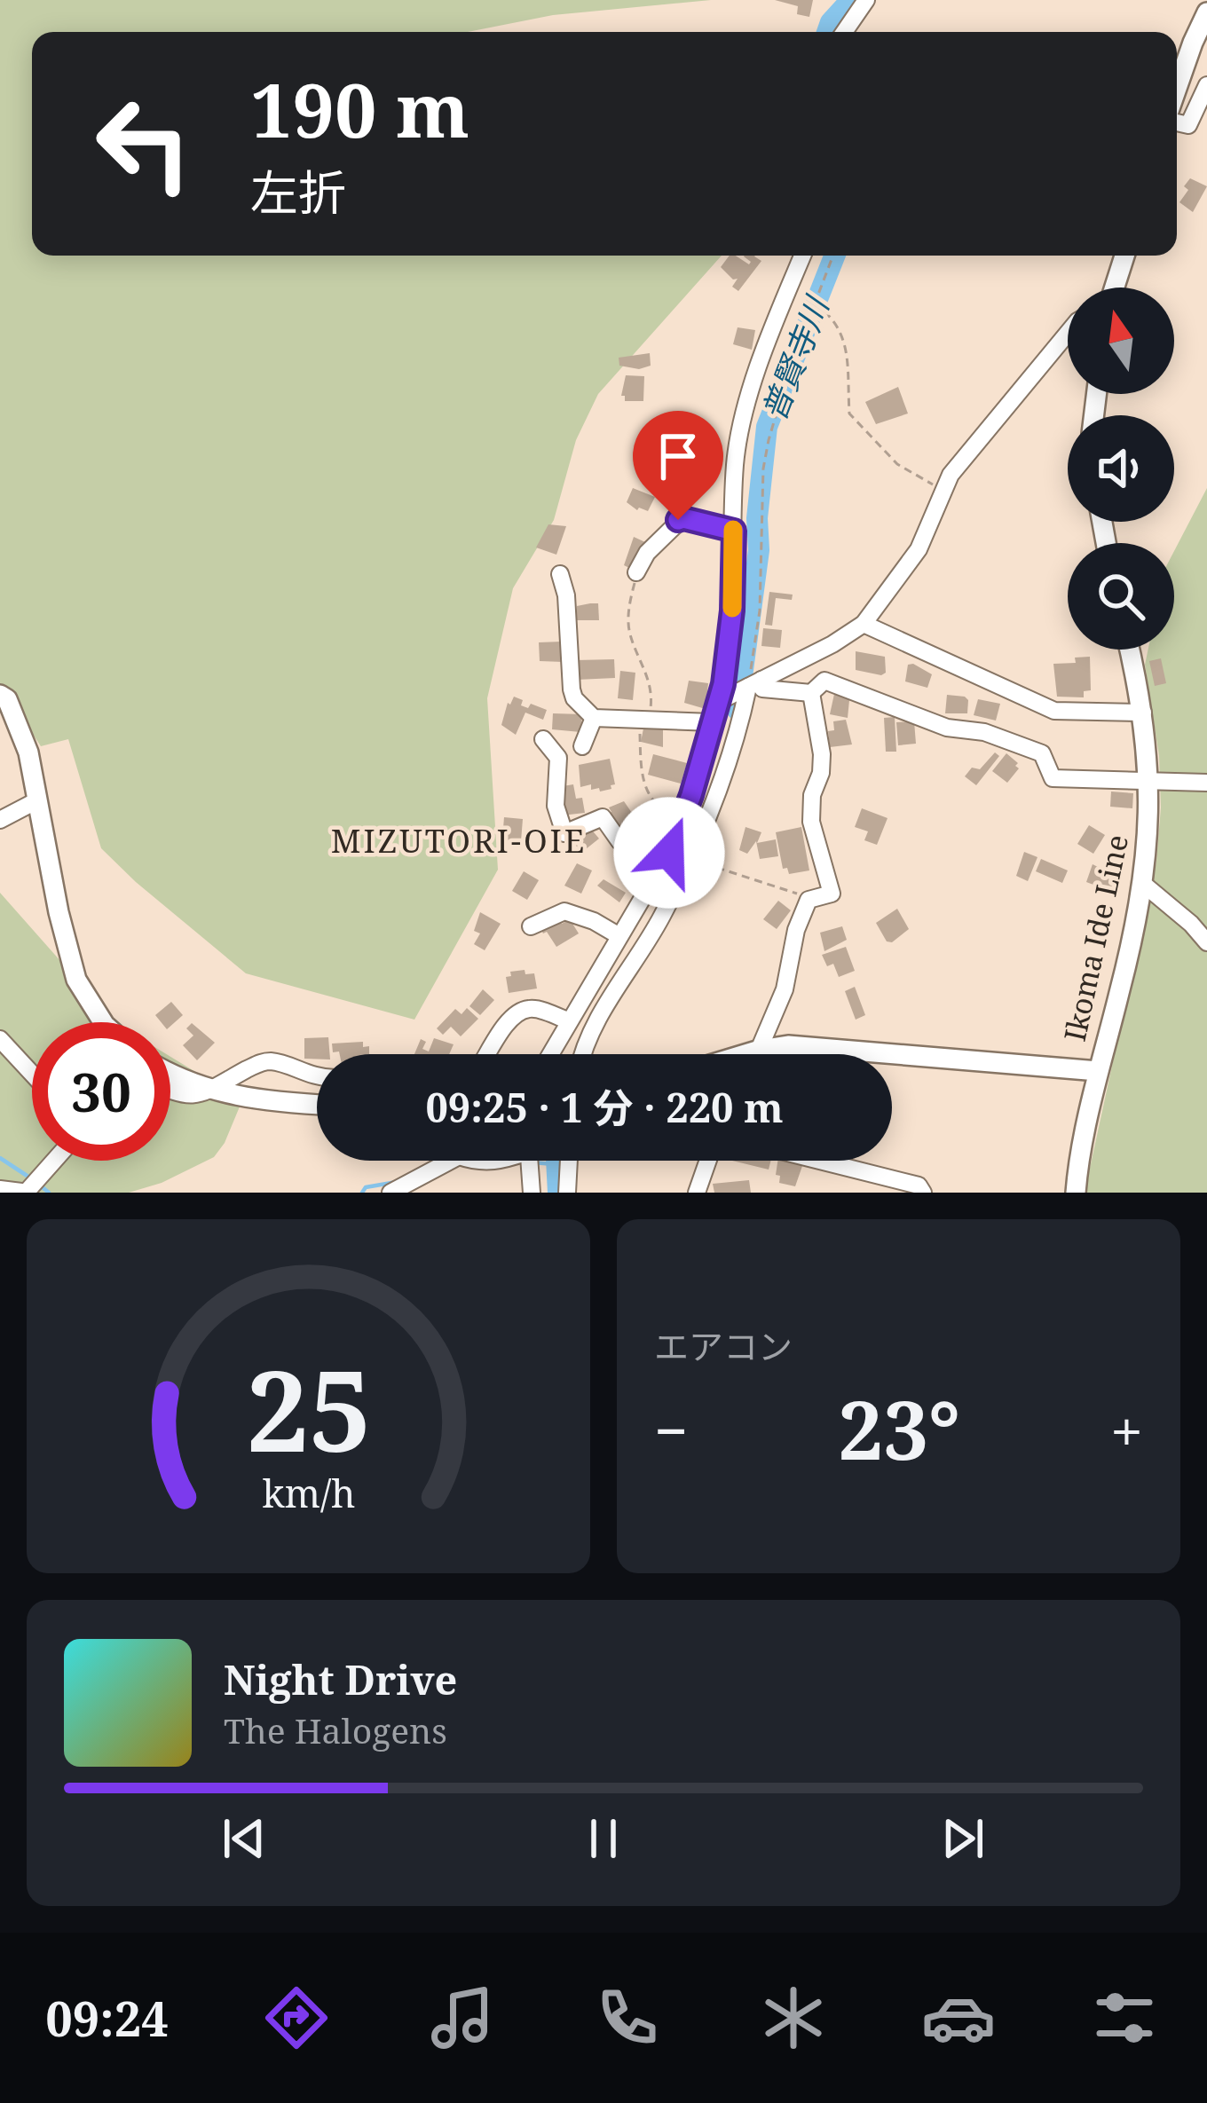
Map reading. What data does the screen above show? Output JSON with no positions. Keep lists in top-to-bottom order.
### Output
{
  "streets": {
    "main road": ["Ikoma Ide Line"]
  },
  "districts": ["MIZUTORI-OIE"],
  "water": ["普賢寺川"],
  "north": "top",
  "page": {
    "turn": ["190 m", "左折"],
    "limit": "30",
    "trip": "09:25 · 1 分 · 220 m",
    "tile": "エアコン",
    "heat": ["−", "23°", "+"],
    "song": ["Night Drive", "The Halogens"],
    "tabs": "09:24",
    "gauge": ["25", "km/h"]
  }
}
